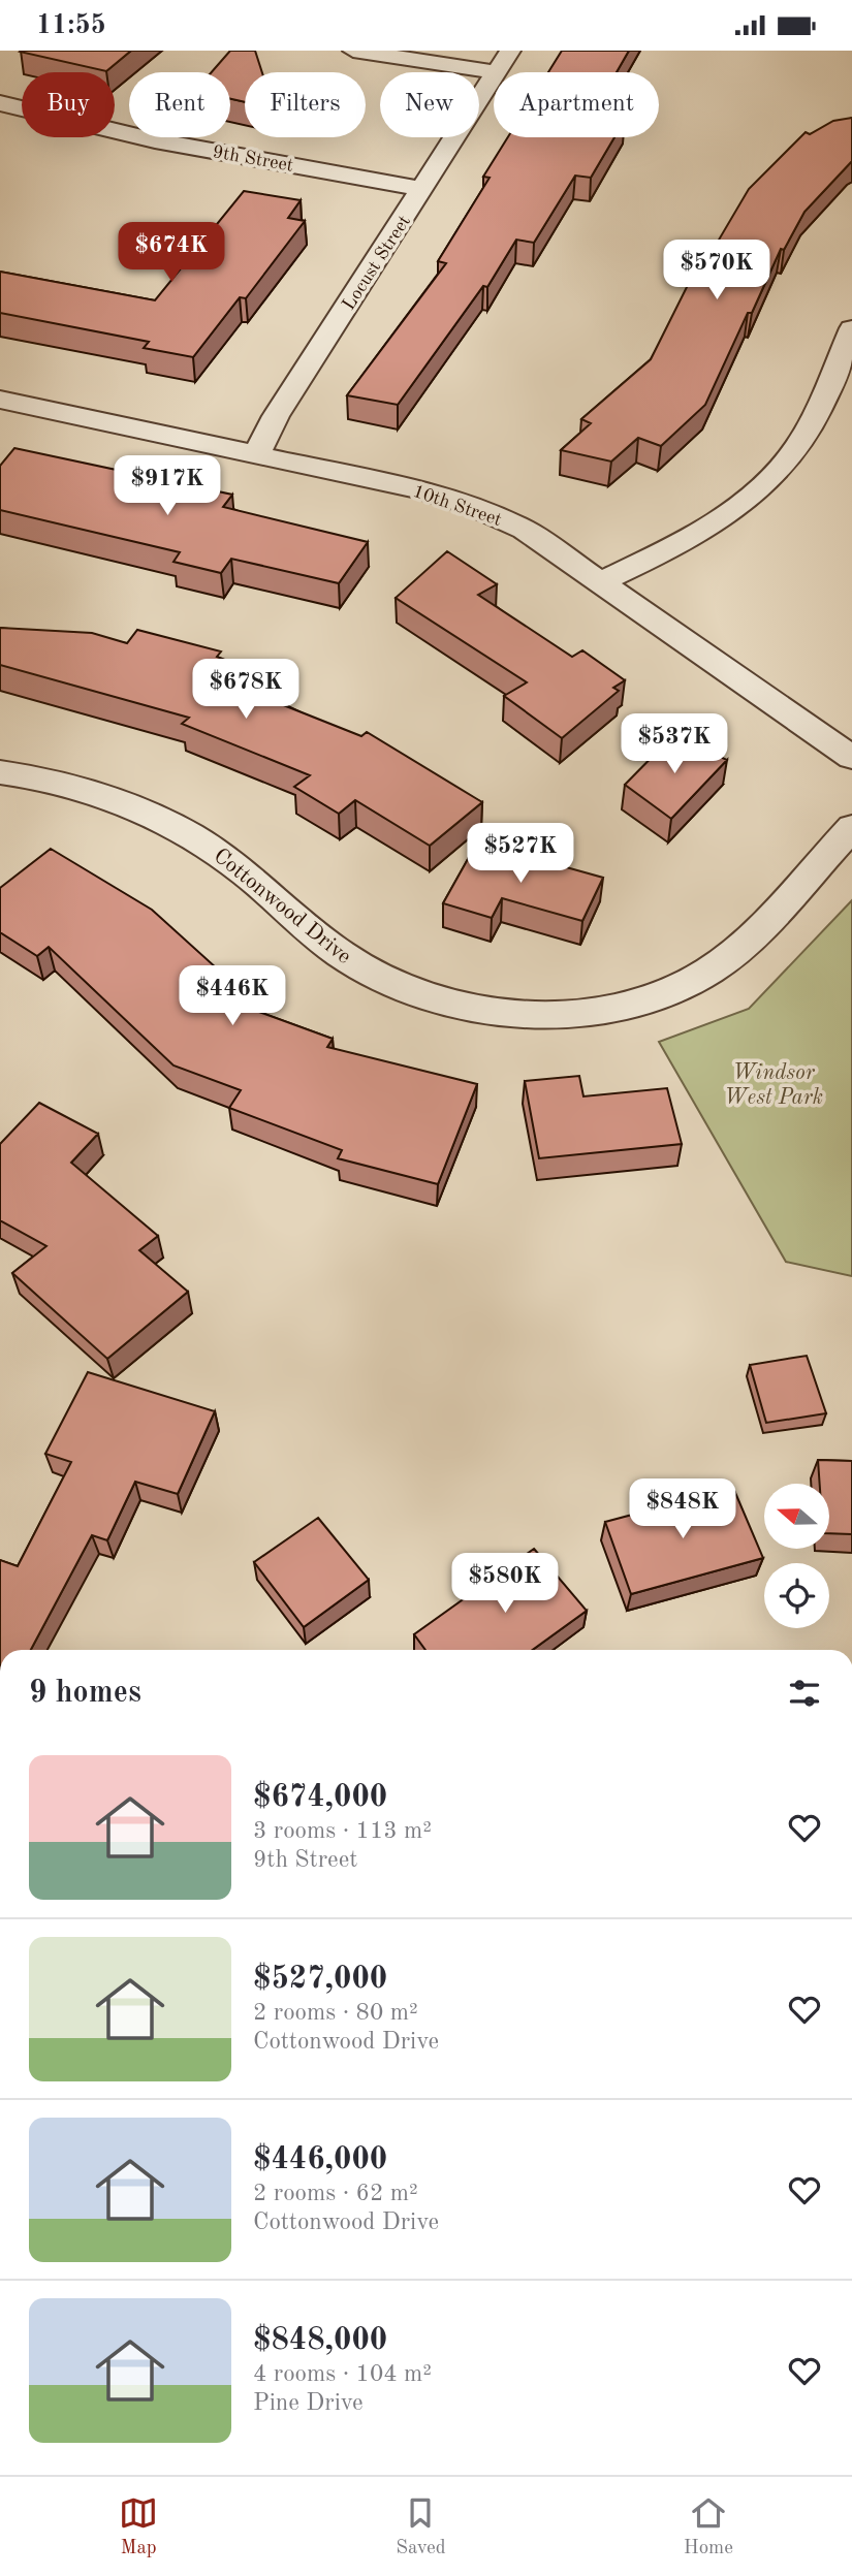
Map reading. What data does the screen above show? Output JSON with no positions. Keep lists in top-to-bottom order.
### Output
{
  "streets": {
    "street": [
      "9th Street",
      "Locust Street",
      "10th Street",
      "Cottonwood Drive"
    ]
  },
  "crossings": [
    ["9th Street", "Locust Street"],
    ["Locust Street", "10th Street"]
  ],
  "parks": ["Windsor West Park"],
  "north": "left",
  "page": {
    "status": "11:55",
    "chip": [
      "Buy",
      "Rent",
      "Filters",
      "New",
      "Apartment"
    ],
    "price": [
      "$674K",
      "$570K",
      "$917K",
      "$678K",
      "$537K",
      "$527K",
      "$446K",
      "$848K",
      "$580K"
    ],
    "heading": "9 homes",
    "list": [
      {
        "name": "$674,000",
        "note": "3 rooms · 113 m² · 9th Street"
      },
      {
        "name": "$527,000",
        "note": "2 rooms · 80 m² · Cottonwood Drive"
      },
      {
        "name": "$446,000",
        "note": "2 rooms · 62 m² · Cottonwood Drive"
      },
      {
        "name": "$848,000",
        "note": "4 rooms · 104 m² · Pine Drive"
      }
    ],
    "tabs": ["Map", "Saved", "Home"]
  }
}
